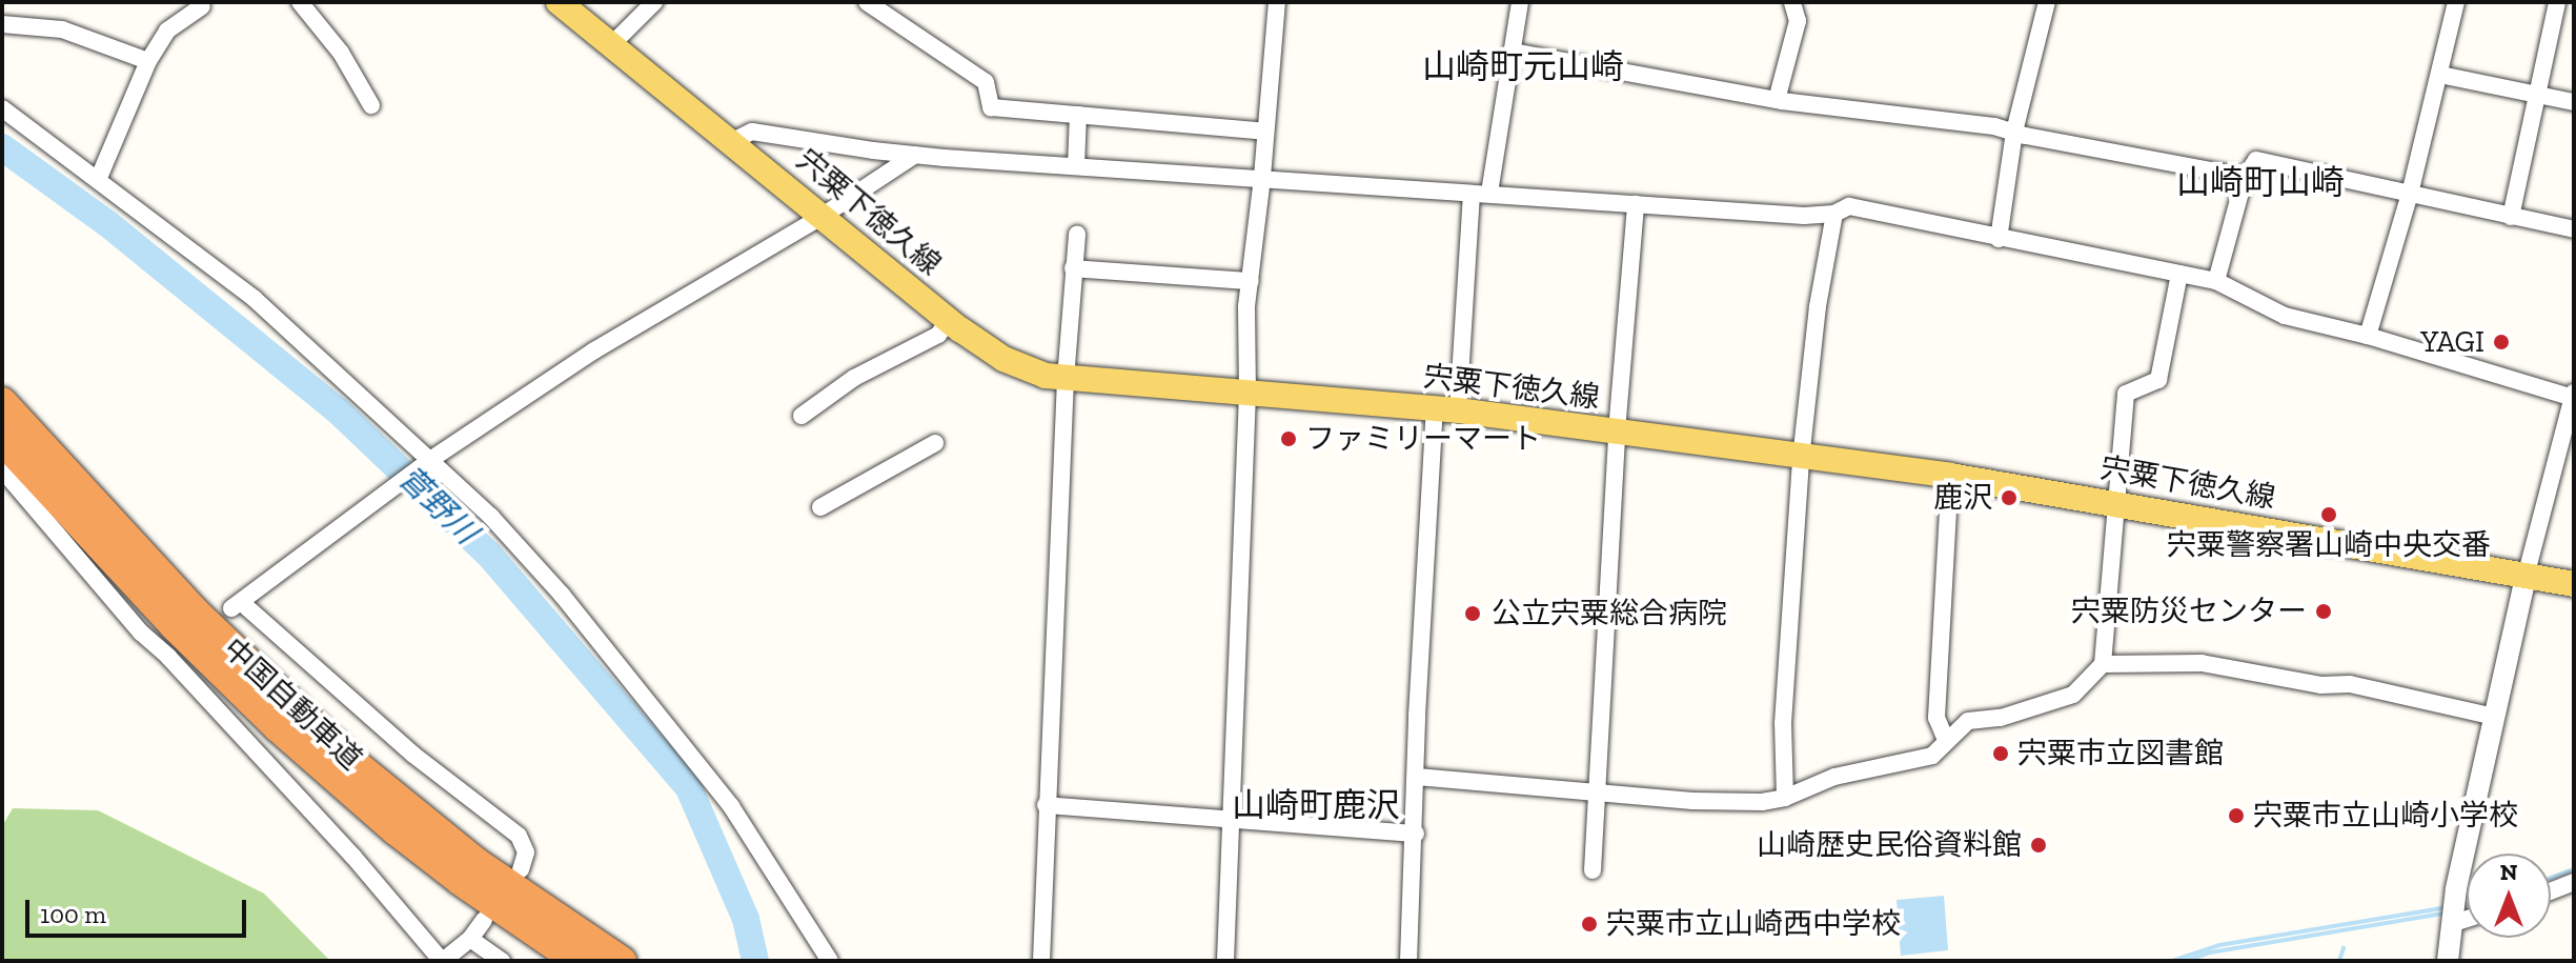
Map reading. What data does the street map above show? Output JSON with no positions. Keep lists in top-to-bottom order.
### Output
{
  "streets": {
    "highway": ["中国自動車道"],
    "main road": ["宍粟下徳久線"]
  },
  "districts": ["山崎町元山崎", "山崎町山崎", "山崎町鹿沢"],
  "water": ["菅野川"],
  "places": [
    "YAGI",
    "ファミリーマート",
    "鹿沢",
    "宍粟警察署山崎中央交番",
    "宍粟防災センター",
    "公立宍粟総合病院",
    "宍粟市立図書館",
    "宍粟市立山崎小学校",
    "山崎歴史民俗資料館",
    "宍粟市立山崎西中学校"
  ],
  "scale_bar": "100 m",
  "north": "top"
}
